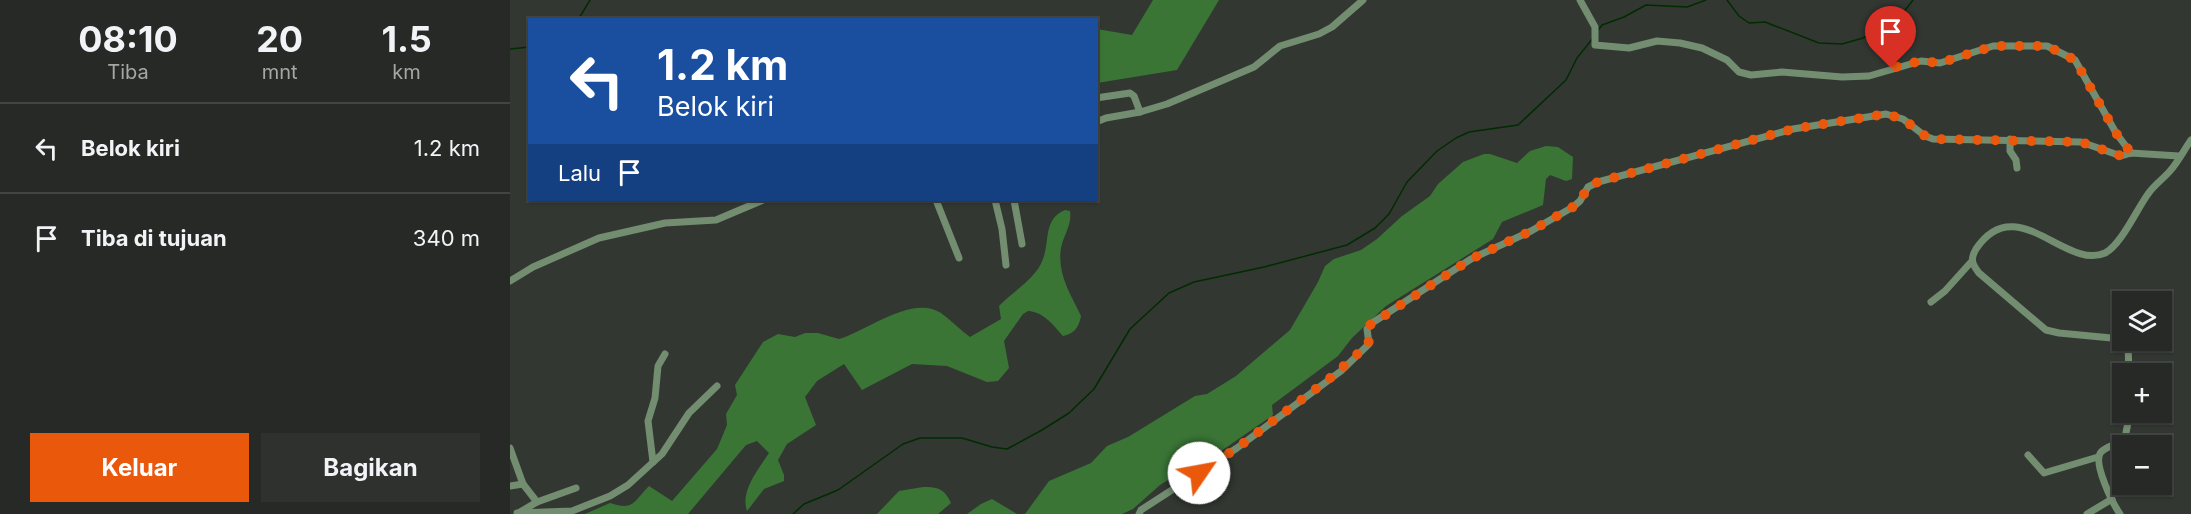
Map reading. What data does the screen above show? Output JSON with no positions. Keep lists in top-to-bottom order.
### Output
{
  "page": {
    "eta": [
      "08:10",
      "Tiba",
      "20",
      "mnt",
      "1.5",
      "km"
    ],
    "turn": ["1.2 km", "Belok kiri"],
    "list": [
      {
        "name": "Belok kiri",
        "value": "1.2 km"
      },
      {
        "name": "Tiba di tujuan",
        "value": "340 m"
      }
    ],
    "then": "Lalu",
    "map_buttons": ["+", "−"],
    "buttons": ["Keluar", "Bagikan"]
  }
}
